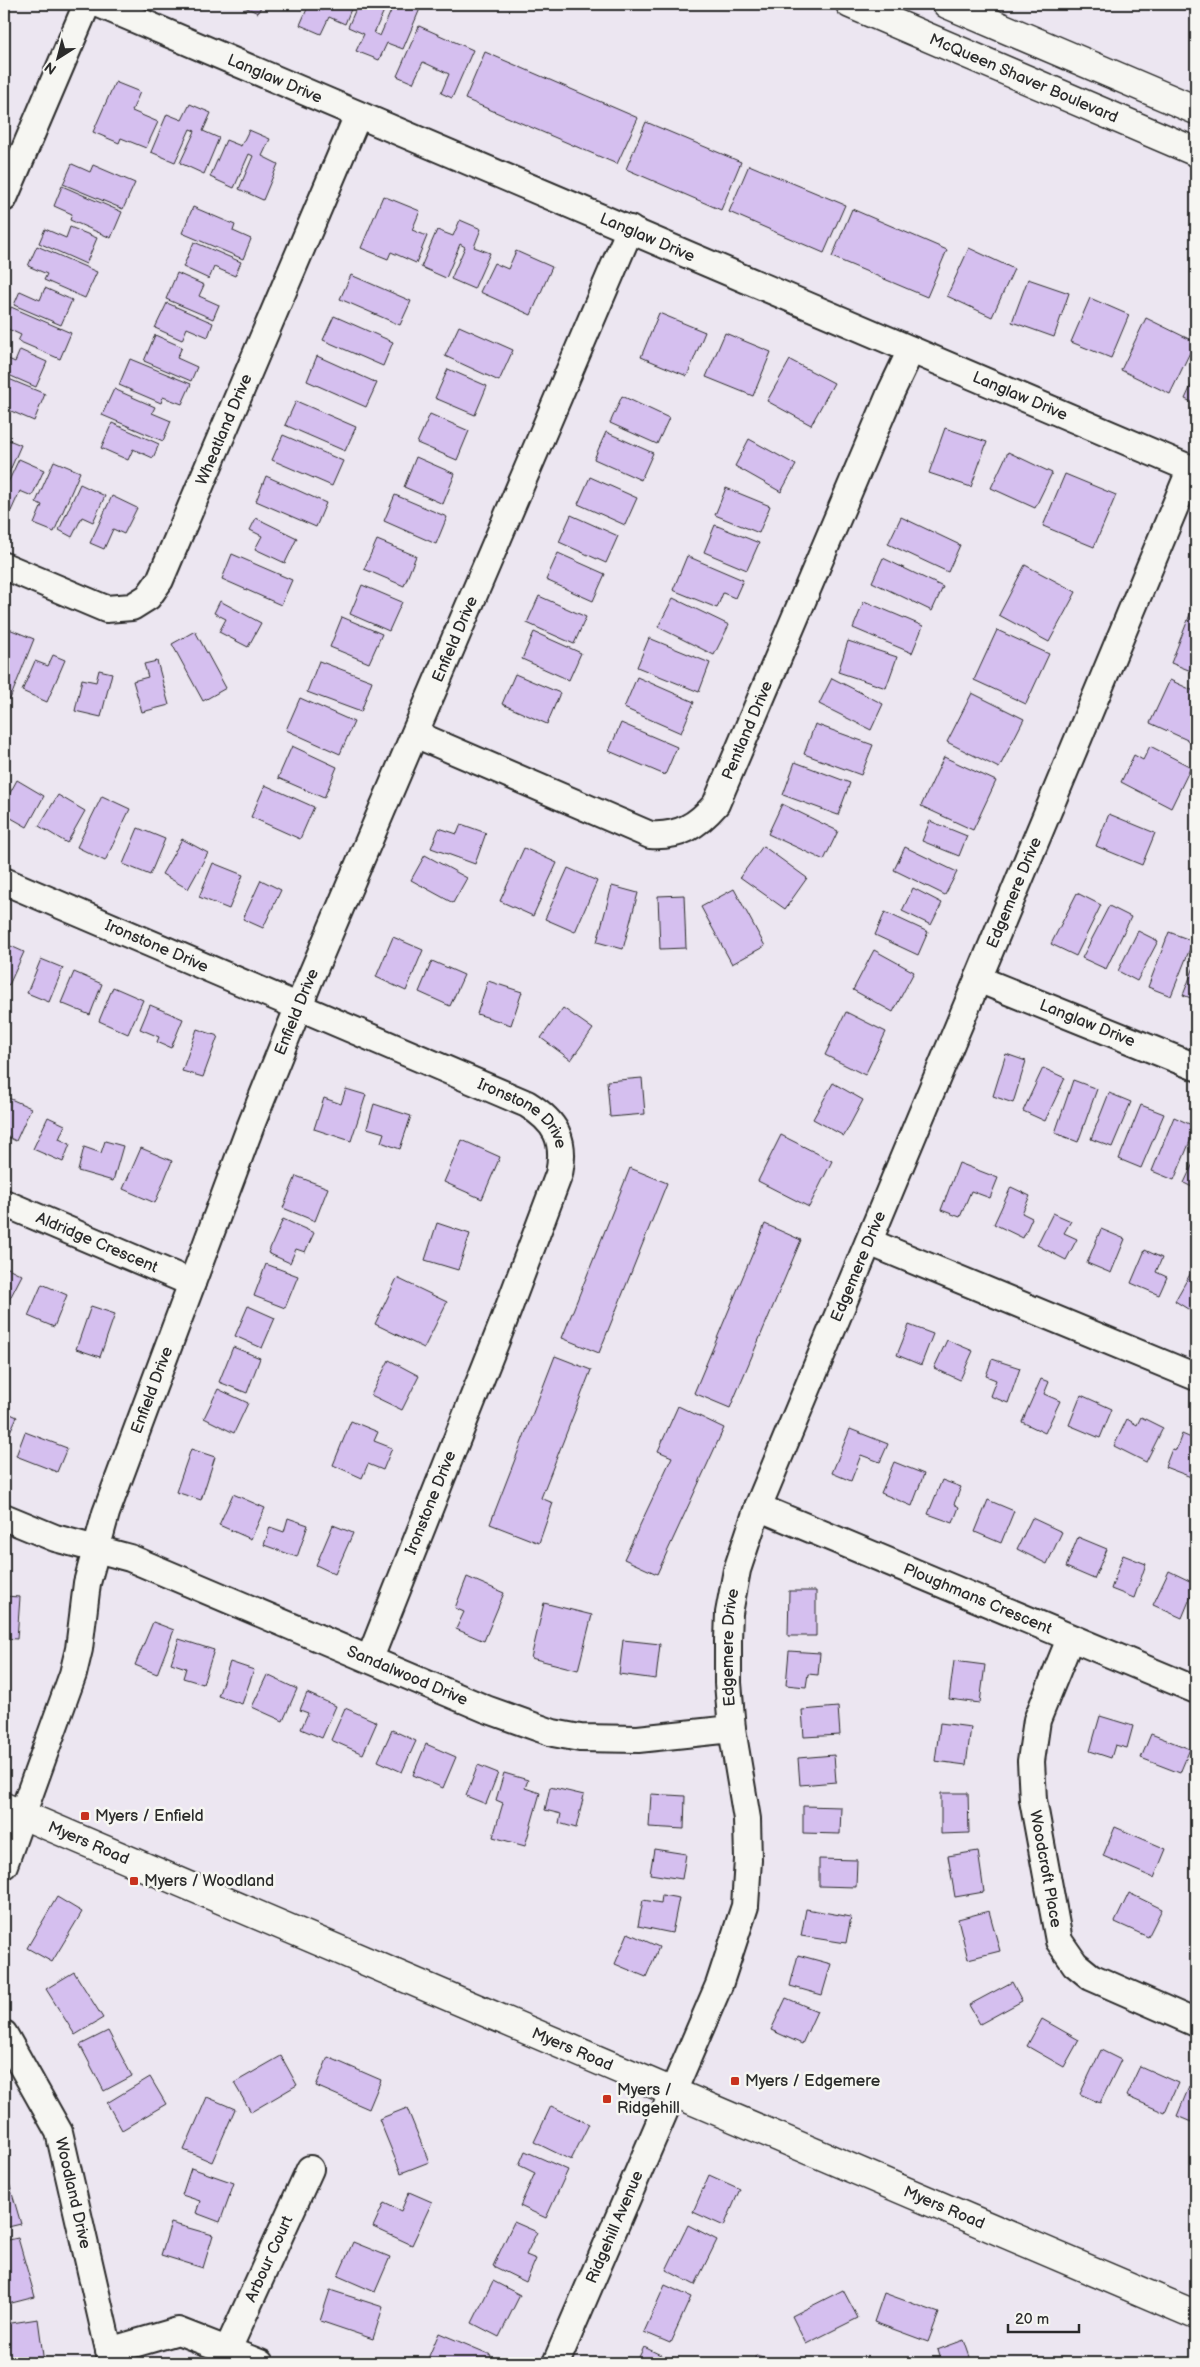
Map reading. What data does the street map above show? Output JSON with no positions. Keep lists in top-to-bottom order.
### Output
{
  "streets": {
    "main road": ["McQueen Shaver Boulevard", "Myers Road"],
    "street": [
      "Langlaw Drive",
      "Wheatland Drive",
      "Enfield Drive",
      "Pentland Drive",
      "Edgemere Drive",
      "Ironstone Drive",
      "Aldridge Crescent",
      "Ploughmans Crescent",
      "Sandalwood Drive",
      "Woodcroft Place",
      "Woodland Drive",
      "Ridgehill Avenue",
      "Arbour Court"
    ]
  },
  "crossings": [
    ["Langlaw Drive", "Wheatland Drive"],
    ["Langlaw Drive", "Enfield Drive"],
    ["Langlaw Drive", "Pentland Drive"],
    ["Langlaw Drive", "Edgemere Drive"],
    ["Enfield Drive", "Pentland Drive"],
    ["Enfield Drive", "Ironstone Drive"],
    ["Enfield Drive", "Aldridge Crescent"],
    ["Enfield Drive", "Sandalwood Drive"],
    ["Enfield Drive", "Myers Road"],
    ["Edgemere Drive", "Ploughmans Crescent"],
    ["Edgemere Drive", "Sandalwood Drive"],
    ["Edgemere Drive", "Myers Road"],
    ["Edgemere Drive", "Ridgehill Avenue"],
    ["Ironstone Drive", "Sandalwood Drive"],
    ["Ploughmans Crescent", "Woodcroft Place"],
    ["Myers Road", "Ridgehill Avenue"]
  ],
  "places": {
    "transit": [
      "Myers / Enfield",
      "Myers / Woodland",
      "Myers / Edgemere",
      "Myers / Ridgehill"
    ]
  },
  "scale_bar": "20 m",
  "north": "bottom left"
}
